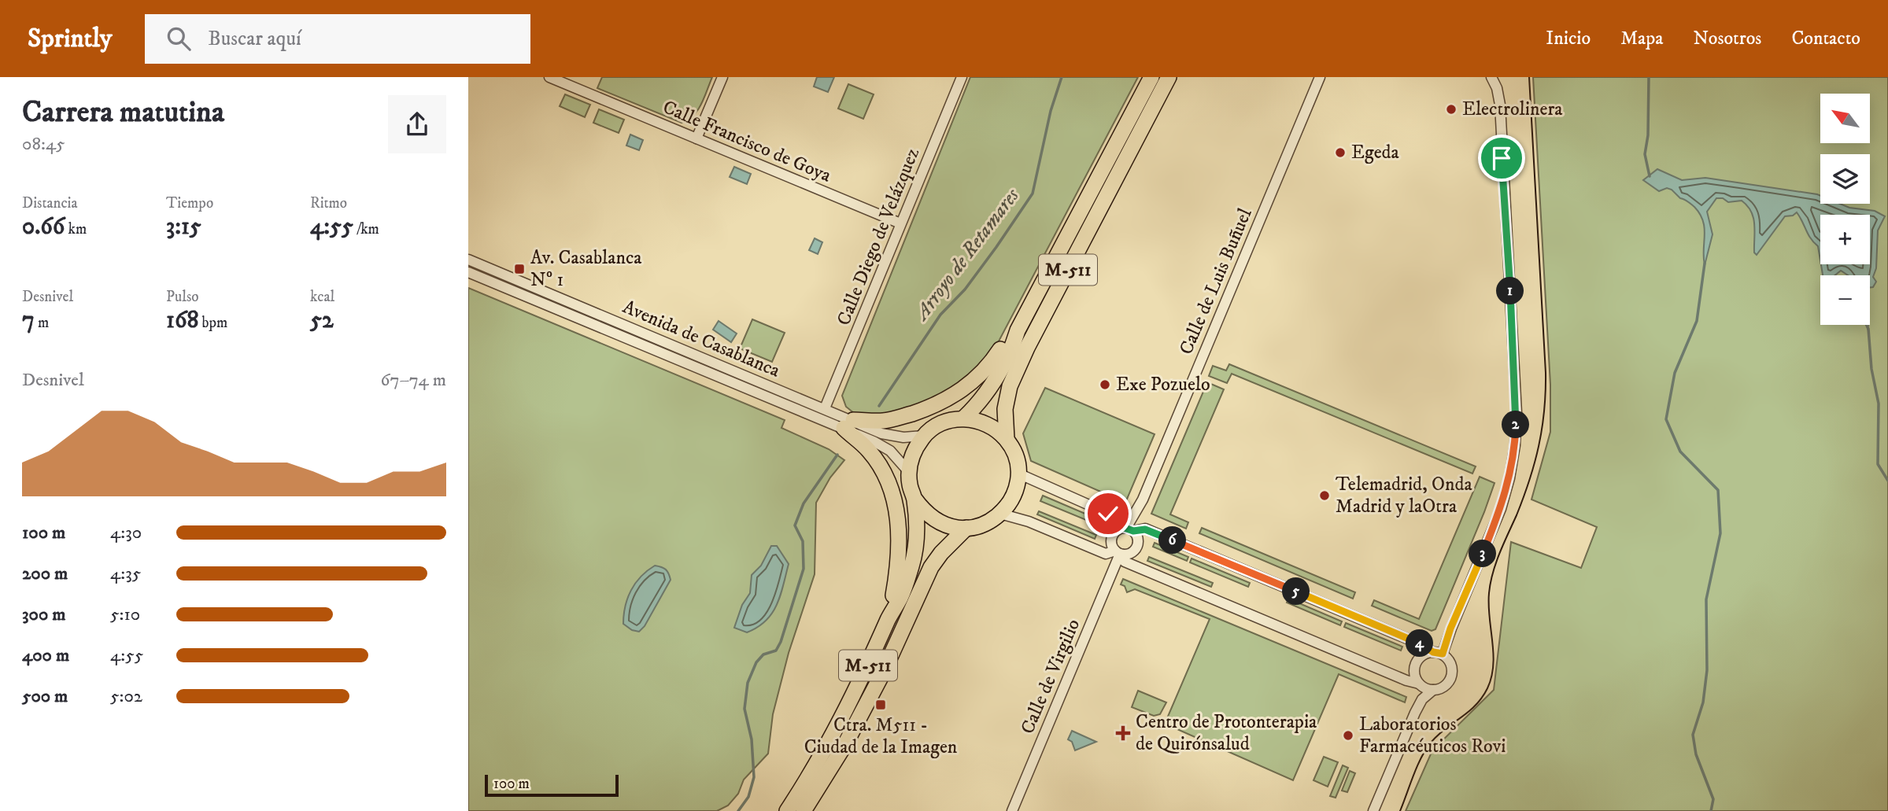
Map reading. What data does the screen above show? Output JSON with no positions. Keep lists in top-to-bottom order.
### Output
{
  "streets": {
    "highway": ["M-511"],
    "street": [
      "Calle Francisco de Goya",
      "Calle Diego de Velázquez",
      "Calle de Luis Buñuel",
      "Avenida de Casablanca",
      "Calle de Virgilio"
    ]
  },
  "crossings": [
    ["Calle Francisco de Goya", "Calle Diego de Velázquez"],
    ["Calle Diego de Velázquez", "Avenida de Casablanca"],
    ["M-511", "Avenida de Casablanca"],
    ["Calle de Luis Buñuel", "Calle de Virgilio"]
  ],
  "water": ["Arroyo de Retamares"],
  "places": {
    "other": [
      "Electrolinera",
      "Egeda",
      "Exe Pozuelo",
      "Telemadrid, Onda Madrid y laOtra",
      "Laboratorios Farmacéuticos Rovi"
    ],
    "transit": ["Av. Casablanca Nº 1", "Ctra. M511 - Ciudad de la Imagen"],
    "health": ["Centro de Protonterapia de Quirónsalud"]
  },
  "scale_bar": "100 m",
  "north": "top left",
  "page": {
    "header": "Sprintly",
    "search": "Buscar aquí",
    "nav": [
      "Inicio",
      "Mapa",
      "Nosotros",
      "Contacto"
    ],
    "heading": ["Carrera matutina", "08:45"],
    "map_buttons": ["+", "−"],
    "stats": [
      ["Distancia", "0.66 km"],
      ["Tiempo", "3:15"],
      ["Ritmo", "4:55 /km"],
      ["Desnivel", "7 m"],
      ["Pulso", "168 bpm"],
      ["kcal", "52"]
    ],
    "pins": [
      "1",
      "2",
      "6",
      "3",
      "5",
      "4"
    ],
    "chart": ["Desnivel", "67–74 m"],
    "list": [
      {
        "name": "100 m",
        "note": "4:30"
      },
      {
        "name": "200 m",
        "note": "4:35"
      },
      {
        "name": "300 m",
        "note": "5:10"
      },
      {
        "name": "400 m",
        "note": "4:55"
      },
      {
        "name": "500 m",
        "note": "5:02"
      }
    ],
    "scale": "100 m"
  }
}
